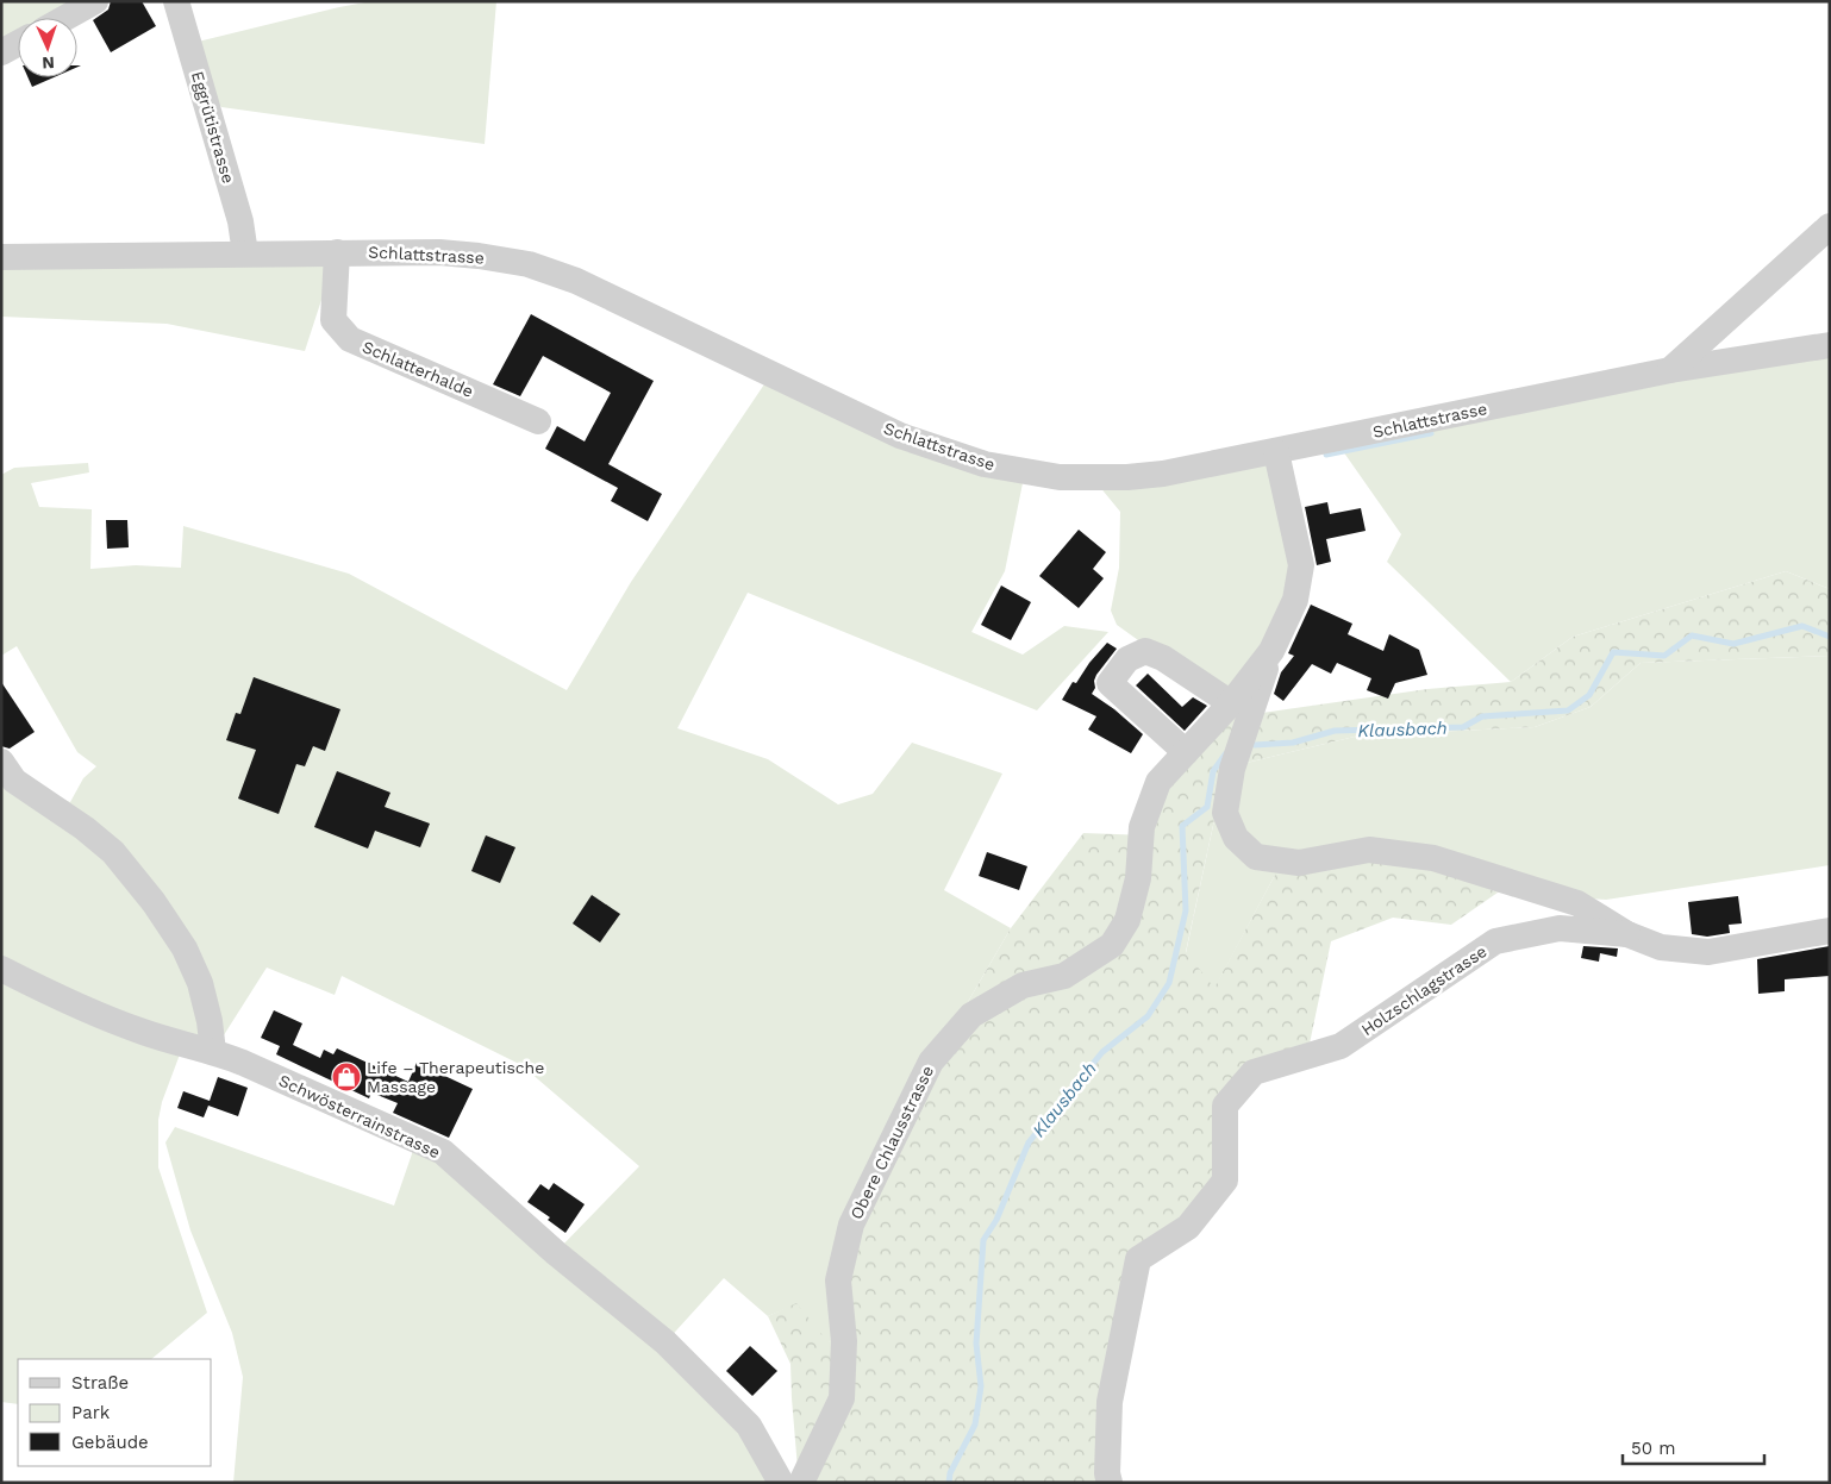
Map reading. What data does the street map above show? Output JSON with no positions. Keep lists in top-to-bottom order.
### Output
{
  "streets": {
    "street": [
      "Eggrütistrasse",
      "Schlattstrasse",
      "Schlatterhalde",
      "Holzschlagstrasse",
      "Schwösterrainstrasse",
      "Obere Chlausstrasse"
    ]
  },
  "crossings": [
    ["Eggrütistrasse", "Schlattstrasse"],
    ["Schlattstrasse", "Schlatterhalde"],
    ["Schlattstrasse", "Obere Chlausstrasse"]
  ],
  "water": ["Klausbach"],
  "places": {
    "shop": ["Life – Therapeutische Massage"]
  },
  "legend": ["Straße", "Park", "Gebäude"],
  "scale_bar": "50 m",
  "north": "bottom"
}
